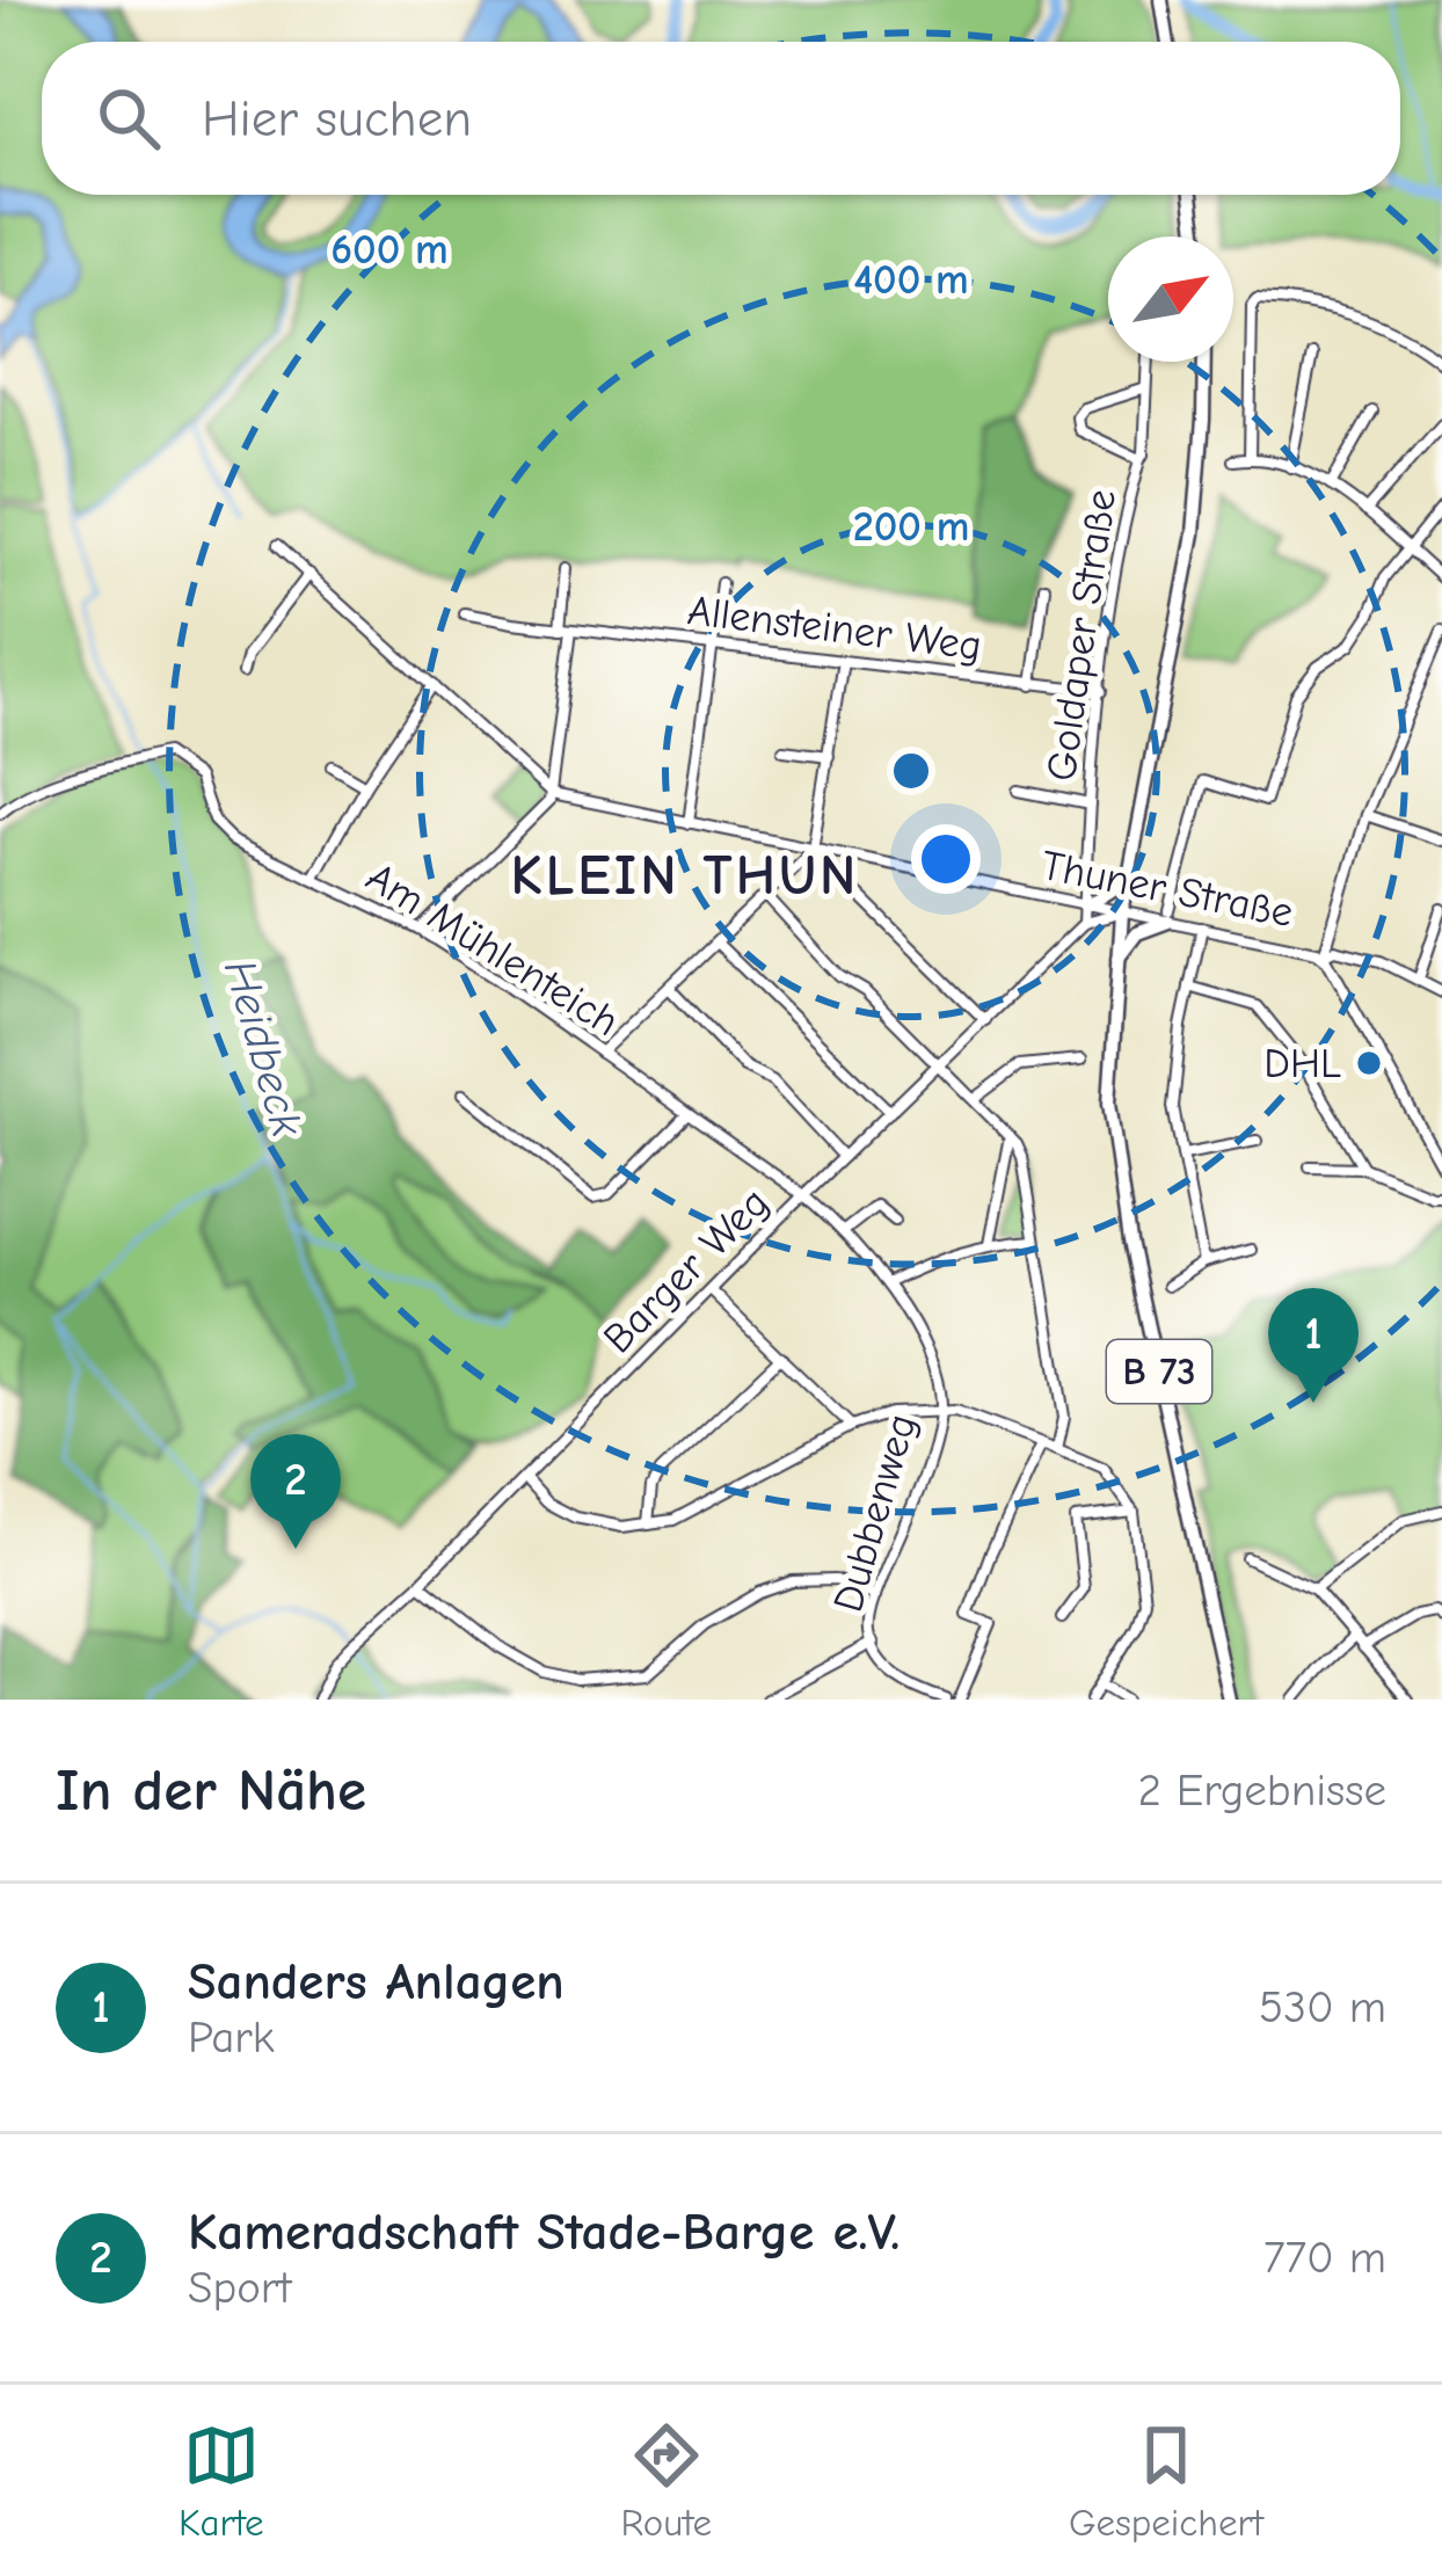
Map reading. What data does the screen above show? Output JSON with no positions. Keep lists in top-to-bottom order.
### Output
{
  "streets": {
    "main road": ["B 73"],
    "street": [
      "Allensteiner Weg",
      "Goldaper Straße",
      "Thuner Straße",
      "Am Mühlenteich",
      "Barger Weg",
      "Dubbenweg"
    ]
  },
  "crossings": [
    ["Allensteiner Weg", "Goldaper Straße"],
    ["Goldaper Straße", "Thuner Straße"],
    ["Goldaper Straße", "Barger Weg"],
    ["Thuner Straße", "B 73"],
    ["Am Mühlenteich", "Barger Weg"],
    ["Am Mühlenteich", "Dubbenweg"],
    ["Barger Weg", "Dubbenweg"]
  ],
  "districts": ["KLEIN THUN"],
  "water": ["Heidbeck"],
  "places": ["DHL"],
  "north": "top right",
  "page": {
    "search": "Hier suchen",
    "pins": ["1", "2"],
    "heading": ["In der Nähe", "2 Ergebnisse"],
    "list": [
      {
        "mark": "1",
        "name": "Sanders Anlagen",
        "note": "Park",
        "value": "530 m"
      },
      {
        "mark": "2",
        "name": "Kameradschaft Stade-Barge e.V.",
        "note": "Sport",
        "value": "770 m"
      }
    ],
    "nav": ["Karte", "Route", "Gespeichert"]
  },
  "rings": ["600 m", "400 m", "200 m"]
}
